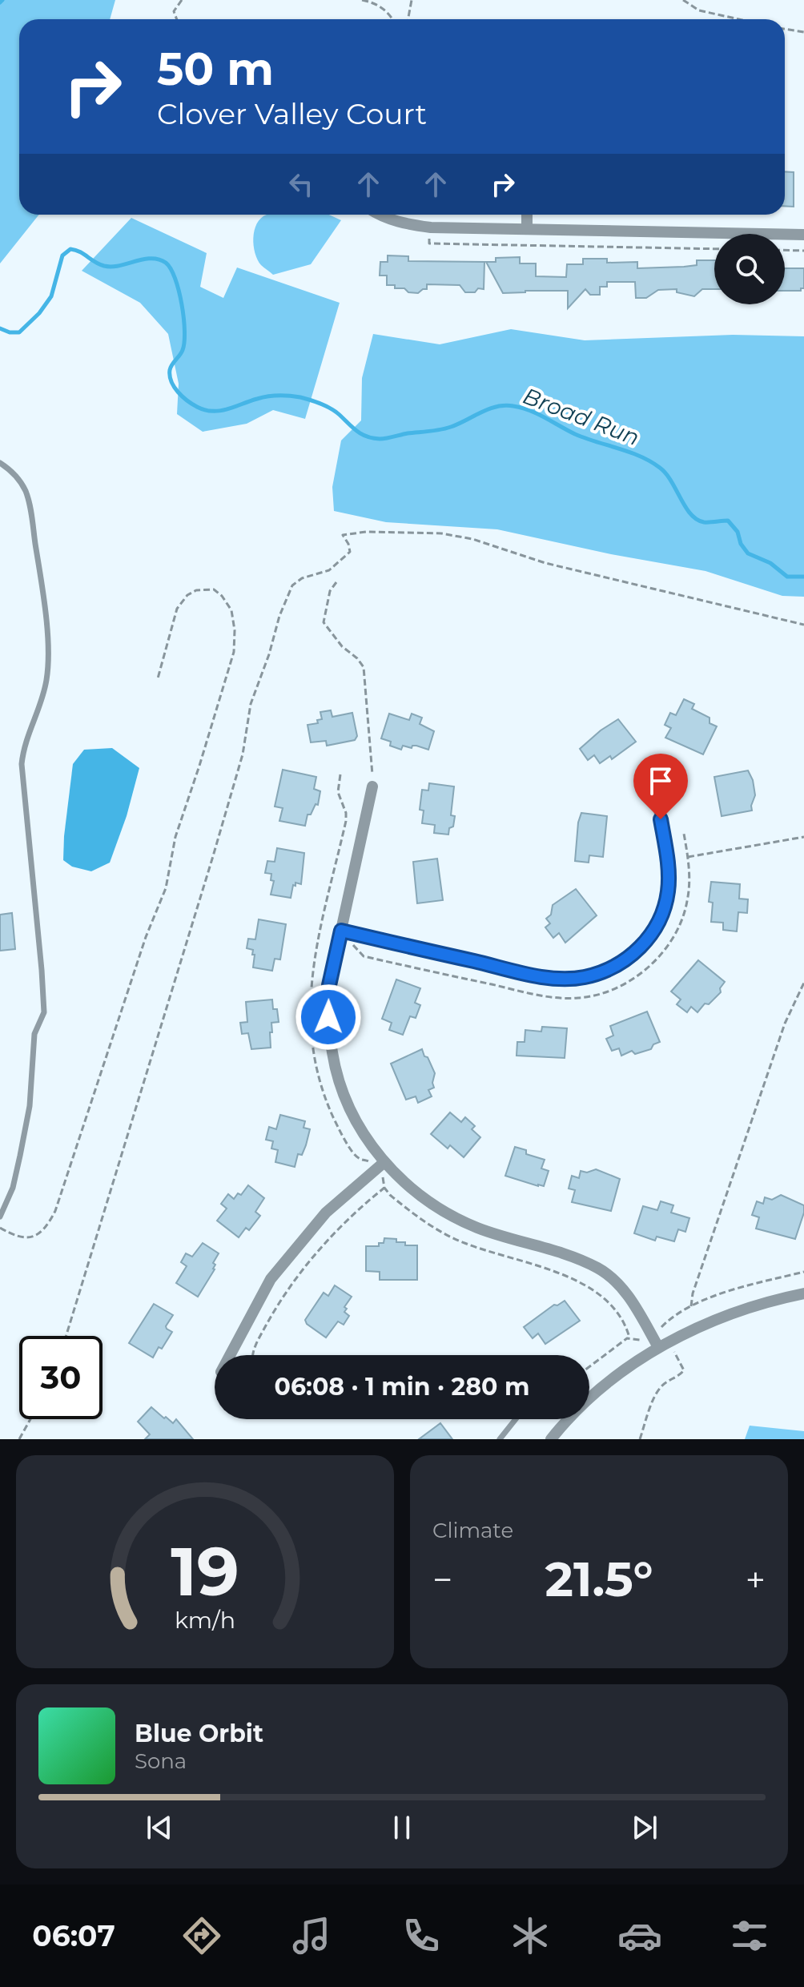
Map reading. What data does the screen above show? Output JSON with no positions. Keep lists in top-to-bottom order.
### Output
{
  "water": ["Broad Run"],
  "page": {
    "turn": ["50 m", "Clover Valley Court"],
    "limit": "30",
    "trip": "06:08 · 1 min · 280 m",
    "tile": "Climate",
    "heat": ["−", "21.5°", "+"],
    "song": ["Blue Orbit", "Sona"],
    "tabs": "06:07",
    "gauge": ["19", "km/h"]
  }
}
